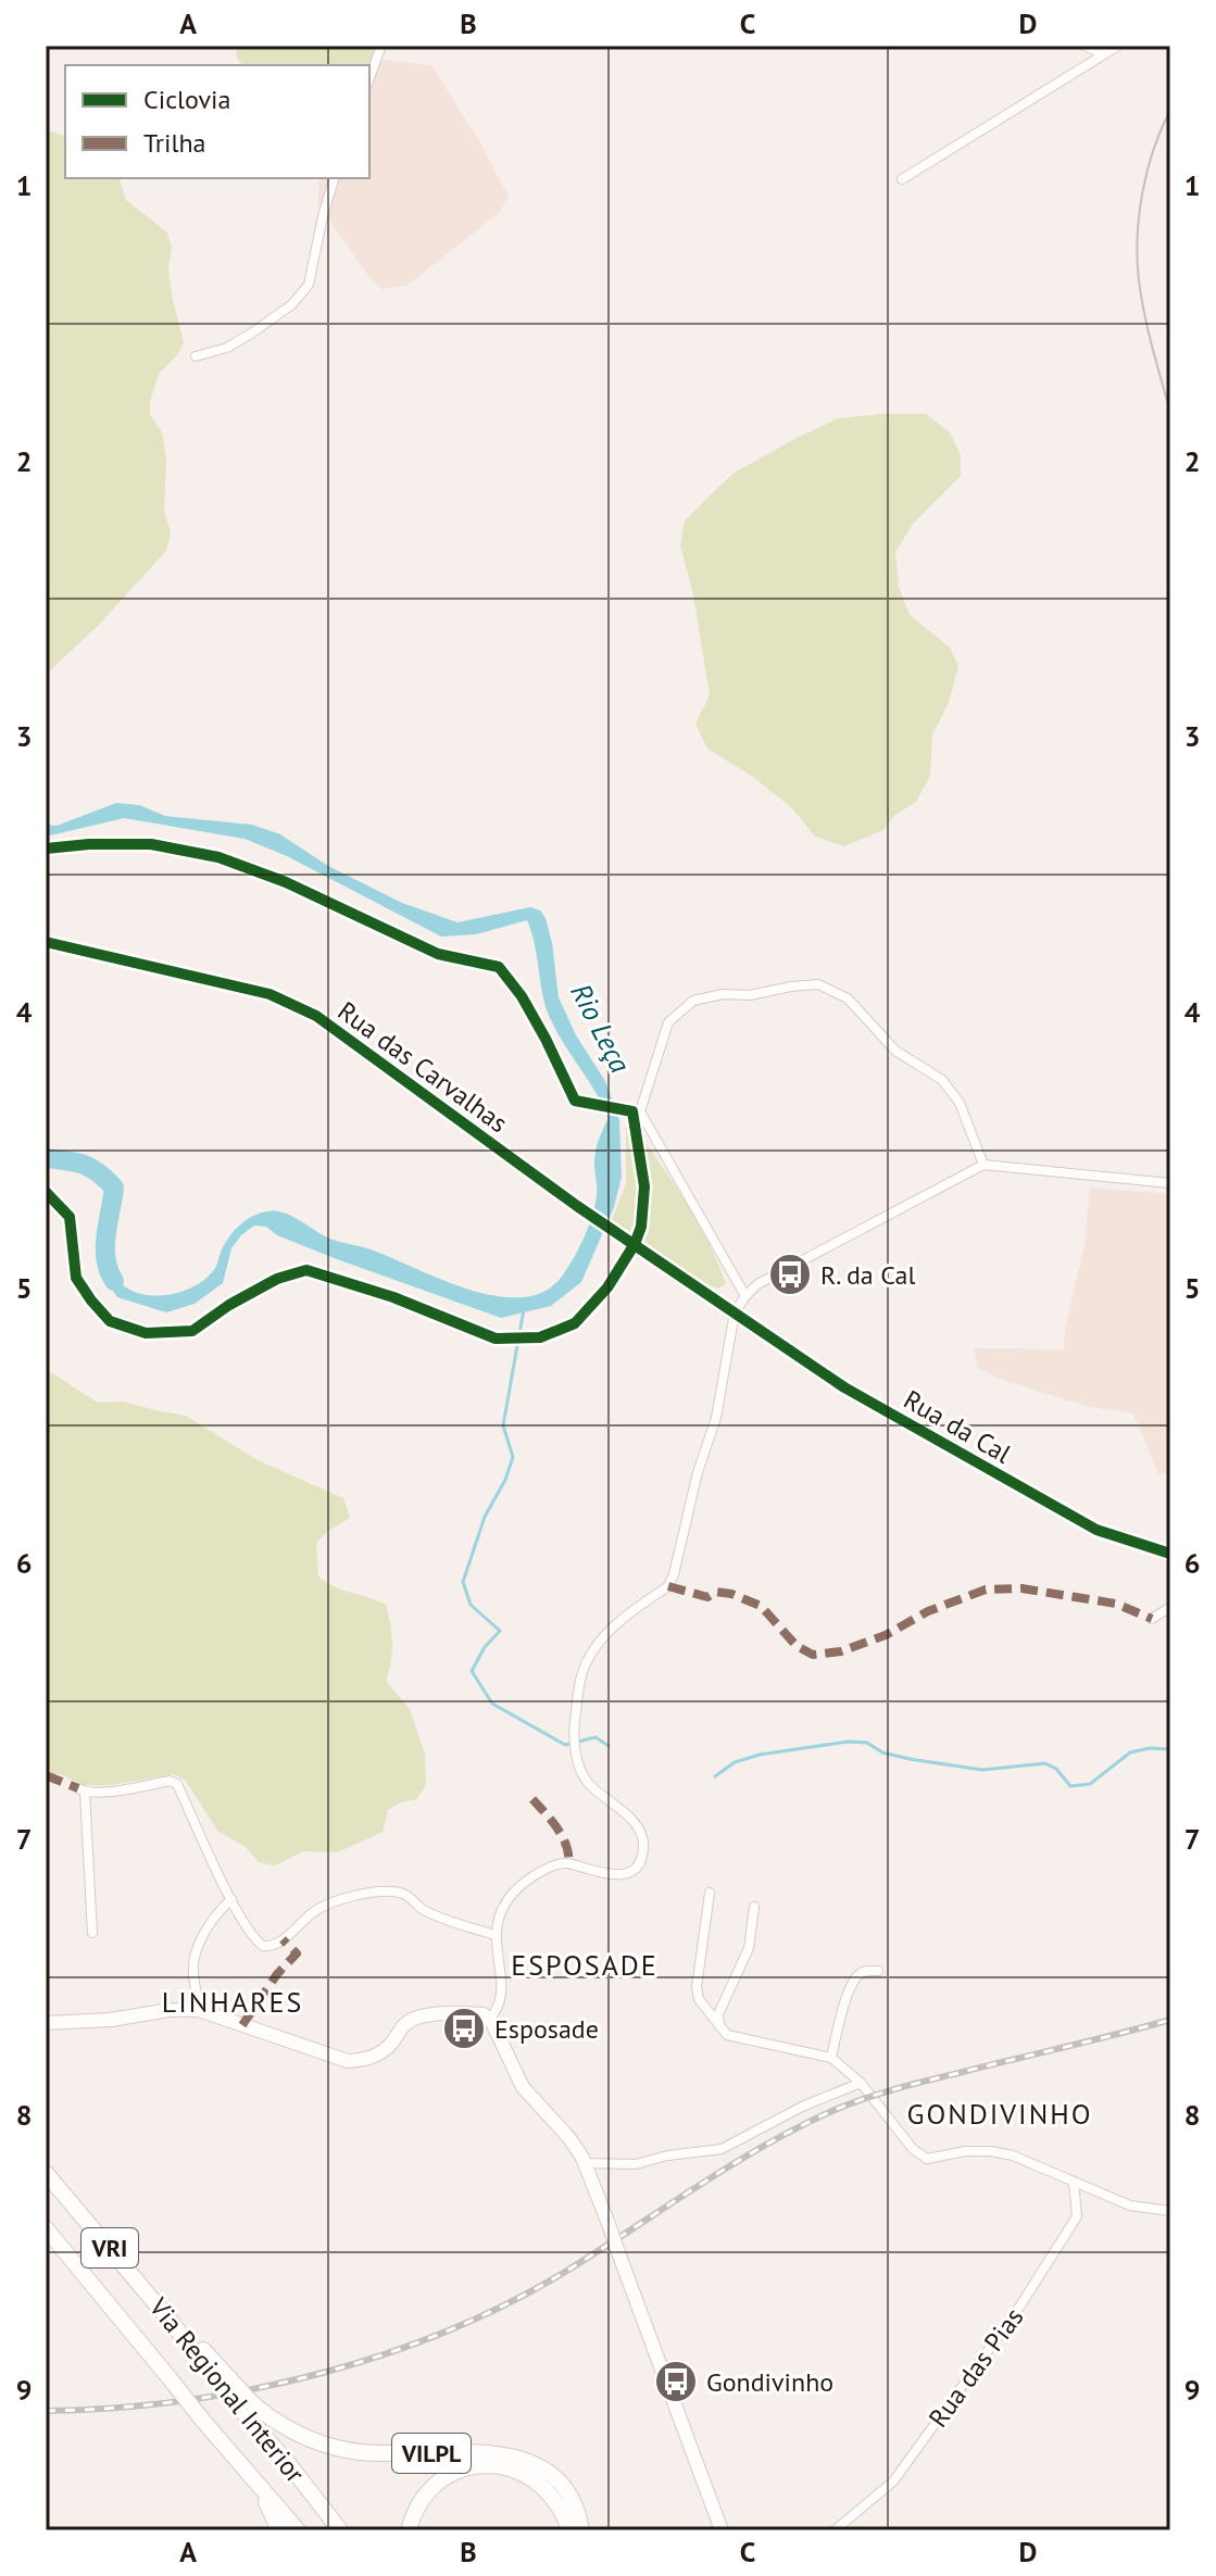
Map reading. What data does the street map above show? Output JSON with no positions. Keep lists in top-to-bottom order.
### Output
{
  "streets": {
    "highway": ["VRI", "Via Regional Interior", "VILPL"],
    "street": ["Rua das Carvalhas", "Rua da Cal", "Rua das Pias"]
  },
  "crossings": [
    ["Rua das Carvalhas", "Rua da Cal"],
    ["Via Regional Interior", "VILPL"]
  ],
  "districts": ["ESPOSADE", "LINHARES", "GONDIVINHO"],
  "water": ["Rio Leça"],
  "places": {
    "bus stop": ["R. da Cal", "Esposade", "Gondivinho"]
  },
  "legend": ["Ciclovia", "Trilha"],
  "grid": {
    "columns": [
      "A",
      "B",
      "C",
      "D"
    ],
    "rows": [
      "1",
      "2",
      "3",
      "4",
      "5",
      "6",
      "7",
      "8",
      "9"
    ]
  }
}
